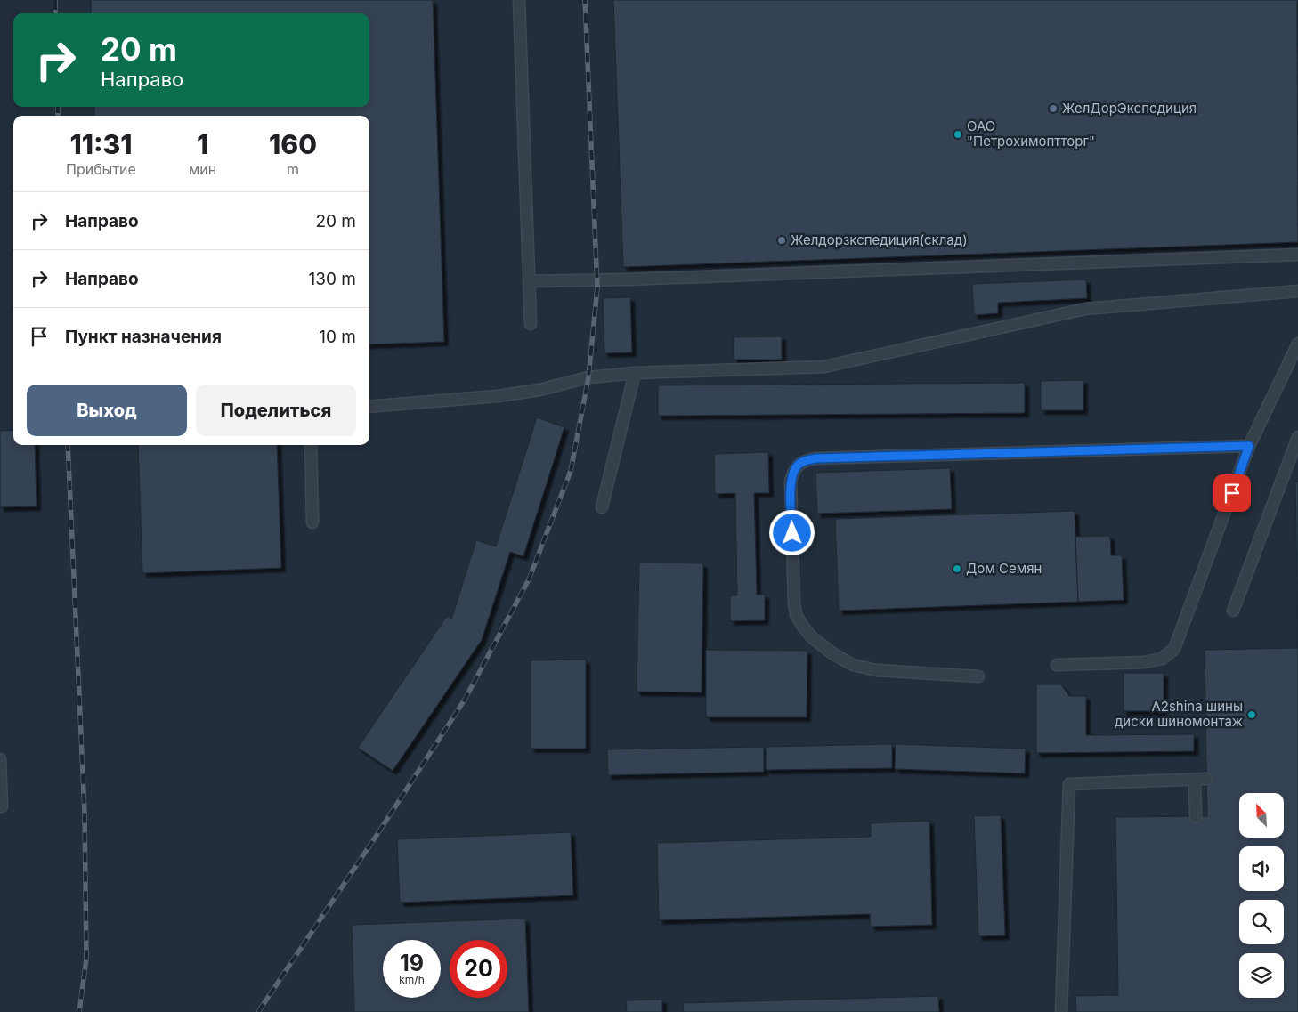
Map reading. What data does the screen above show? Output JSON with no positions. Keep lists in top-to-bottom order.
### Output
{
  "places": [
    "ЖелДорЭкспедиция",
    "ОАО \"Петрохимоптторг\"",
    "Желдорзкспедиция(склад)",
    "Дом Семян",
    "A2shina шины диски шиномонтаж"
  ],
  "north": "top left",
  "page": {
    "turn": ["20 m", "Направо"],
    "eta": [
      "11:31",
      "Прибытие",
      "1",
      "мин",
      "160",
      "m"
    ],
    "list": [
      {
        "name": "Направо",
        "value": "20 m"
      },
      {
        "name": "Направо",
        "value": "130 m"
      },
      {
        "name": "Пункт назначения",
        "value": "10 m"
      }
    ],
    "buttons": ["Выход", "Поделиться"],
    "speed": "19 km/h",
    "limit": "20"
  }
}
